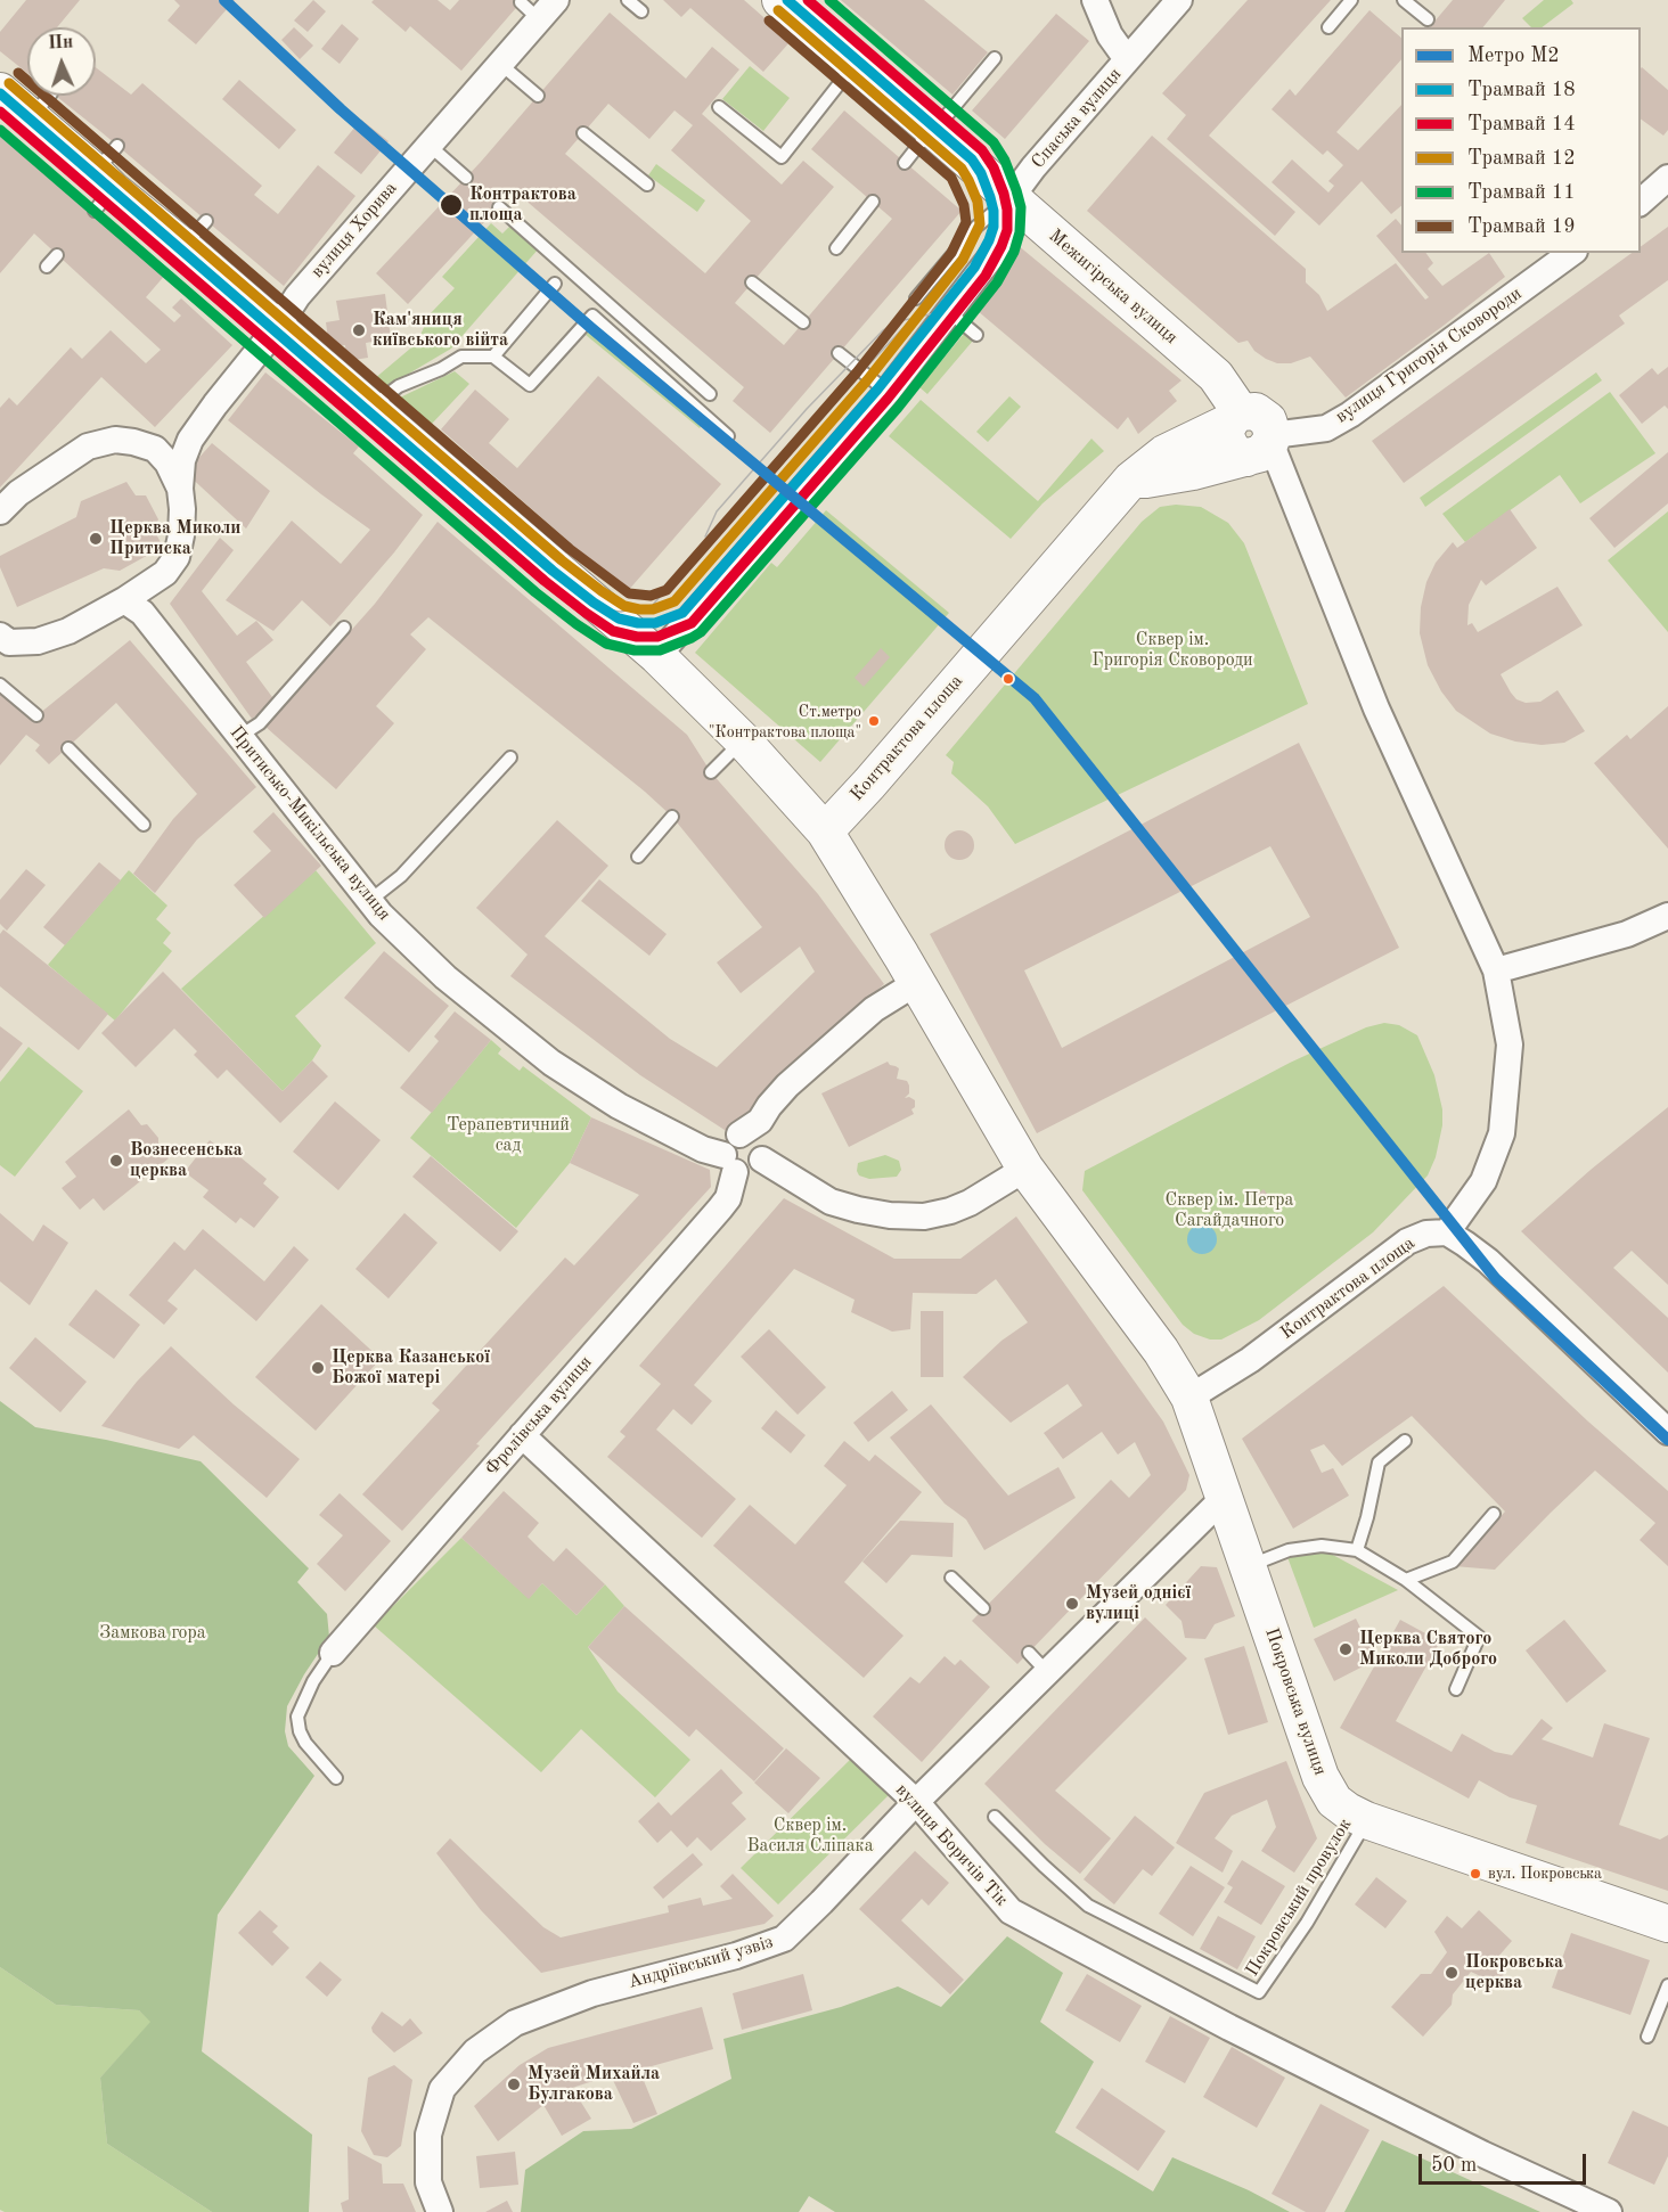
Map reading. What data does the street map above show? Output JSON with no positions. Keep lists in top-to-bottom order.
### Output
{
  "streets": {
    "street": [
      "Спаська вулиця",
      "вулиця Хорива",
      "Межигірська вулиця",
      "вулиця Григорія Сковороди",
      "Контрактова площа",
      "Притисько-Микільська вулиця",
      "Фролівська вулиця",
      "Покровська вулиця",
      "вулиця Боричів Тік",
      "Андріївський узвіз"
    ],
    "lane": ["Покровський провулок"]
  },
  "crossings": [
    ["Спаська вулиця", "Межигірська вулиця"],
    ["вулиця Хорива", "Притисько-Микільська вулиця"],
    ["Межигірська вулиця", "Контрактова площа"],
    ["Притисько-Микільська вулиця", "Фролівська вулиця"],
    ["Фролівська вулиця", "вулиця Боричів Тік"],
    ["Покровська вулиця", "Покровський провулок"],
    ["Покровська вулиця", "Андріївський узвіз"],
    ["вулиця Боричів Тік", "Андріївський узвіз"]
  ],
  "parks": [
    "Сквер ім. Григорія Сковороди",
    "Терапевтичний сад",
    "Сквер ім. Петра Сагайдачного",
    "Замкова гора",
    "Сквер ім. Василя Сліпака"
  ],
  "places": [
    "Контрактова площа",
    "Кам'яниця київського війта",
    "Церква Миколи Притиска",
    "Ст.метро \"Контрактова площа\"",
    "Вознесенська церква",
    "Церква Казанської Божої матері",
    "Музей однієї вулиці",
    "Церква Святого Миколи Доброго",
    "вул. Покровська",
    "Покровська церква",
    "Музей Михайла Булгакова"
  ],
  "lines": [
    "metro line M2",
    "tram line 18",
    "tram line 14",
    "tram line 11",
    "tram line 12",
    "tram line 19"
  ],
  "legend": [
    "Метро M2",
    "Трамвай 18",
    "Трамвай 14",
    "Трамвай 12",
    "Трамвай 11",
    "Трамвай 19"
  ],
  "scale_bar": "50 m",
  "north": "top"
}
